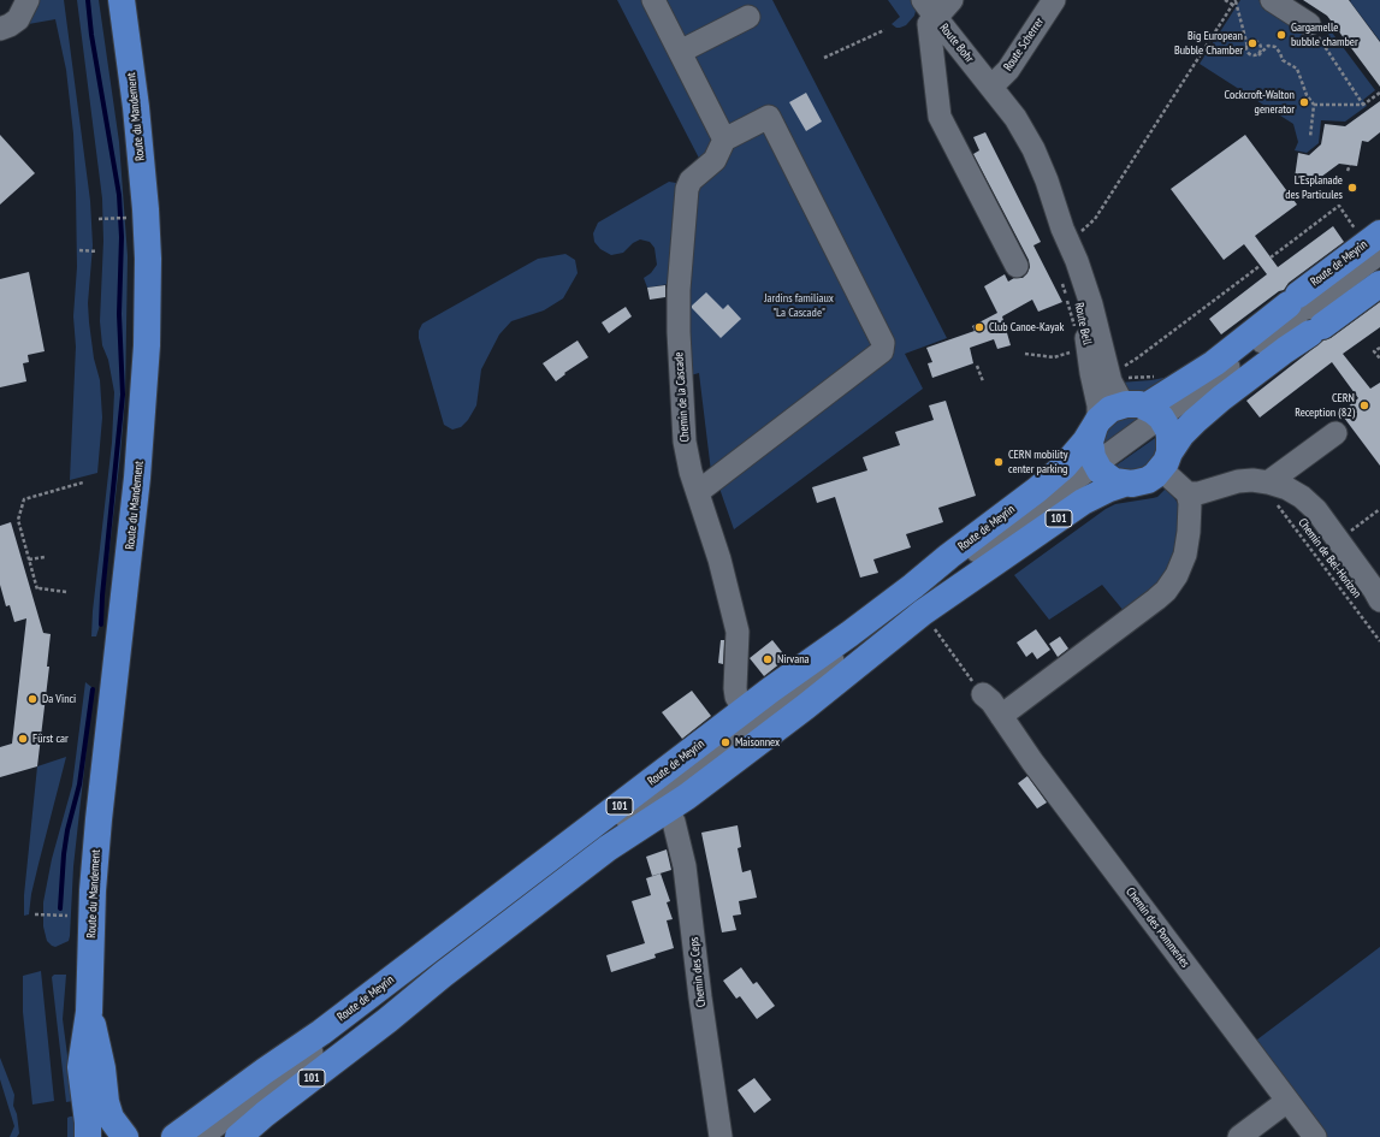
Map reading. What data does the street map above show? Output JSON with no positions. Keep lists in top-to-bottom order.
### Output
{
  "streets": {
    "main road": ["Route du Mandement", "Route de Meyrin", "101"],
    "street": [
      "Route Bohr",
      "Route Scherrer",
      "Route Bell",
      "Chemin de la Cascade",
      "Chemin des Pommeries",
      "Chemin des Ceps"
    ],
    "path": ["Chemin de Bel-Horizon"]
  },
  "crossings": [
    ["Route Bohr", "Route Scherrer"],
    ["Route Bohr", "Route Bell"],
    ["Route Scherrer", "Route Bell"],
    ["Route de Meyrin", "Route Bell"],
    ["Route de Meyrin", "Chemin de la Cascade"],
    ["Route de Meyrin", "Chemin des Ceps"]
  ],
  "parks": ["Jardins familiaux \"La Cascade\""],
  "places": [
    "Gargamelle bubble chamber",
    "Big European Bubble Chamber",
    "Cockcroft-Walton generator",
    "L'Esplanade des Particules",
    "Club Canoe-Kayak",
    "CERN Reception (82)",
    "CERN mobility center parking",
    "Nirvana",
    "Da Vinci",
    "Fürst car",
    "Maisonnex"
  ]
}
